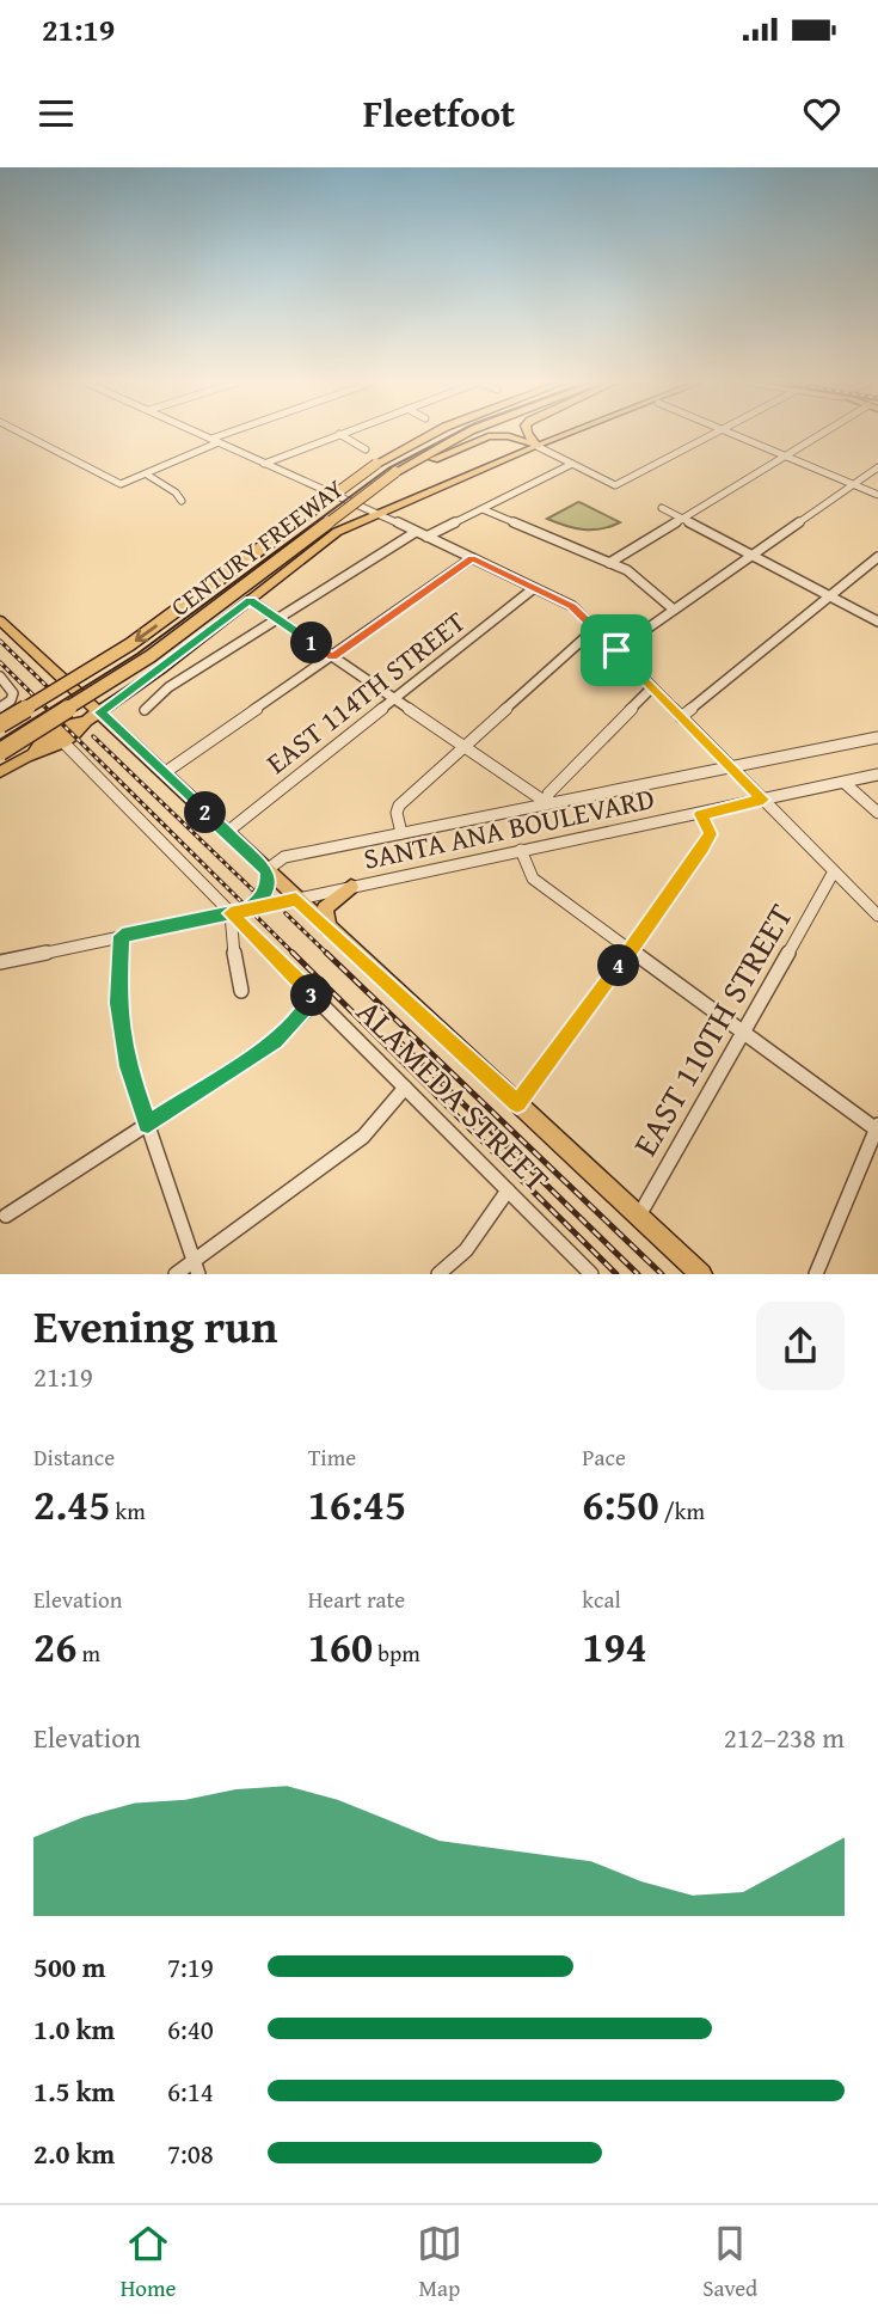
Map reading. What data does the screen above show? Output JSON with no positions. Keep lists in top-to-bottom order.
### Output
{
  "streets": {
    "highway": ["CENTURY FREEWAY"],
    "street": [
      "EAST 114TH STREET",
      "SANTA ANA BOULEVARD",
      "EAST 110TH STREET",
      "ALAMEDA STREET"
    ]
  },
  "crossings": [
    ["SANTA ANA BOULEVARD", "ALAMEDA STREET"]
  ],
  "page": {
    "status": "21:19",
    "header": "Fleetfoot",
    "pins": [
      "1",
      "2",
      "4",
      "3"
    ],
    "heading": ["Evening run", "21:19"],
    "stats": [
      ["Distance", "2.45 km"],
      ["Time", "16:45"],
      ["Pace", "6:50 /km"],
      ["Elevation", "26 m"],
      ["Heart rate", "160 bpm"],
      ["kcal", "194"]
    ],
    "chart": ["Elevation", "212–238 m"],
    "list": [
      {
        "name": "500 m",
        "note": "7:19"
      },
      {
        "name": "1.0 km",
        "note": "6:40"
      },
      {
        "name": "1.5 km",
        "note": "6:14"
      },
      {
        "name": "2.0 km",
        "note": "7:08"
      }
    ],
    "tabs": ["Home", "Map", "Saved"]
  }
}
